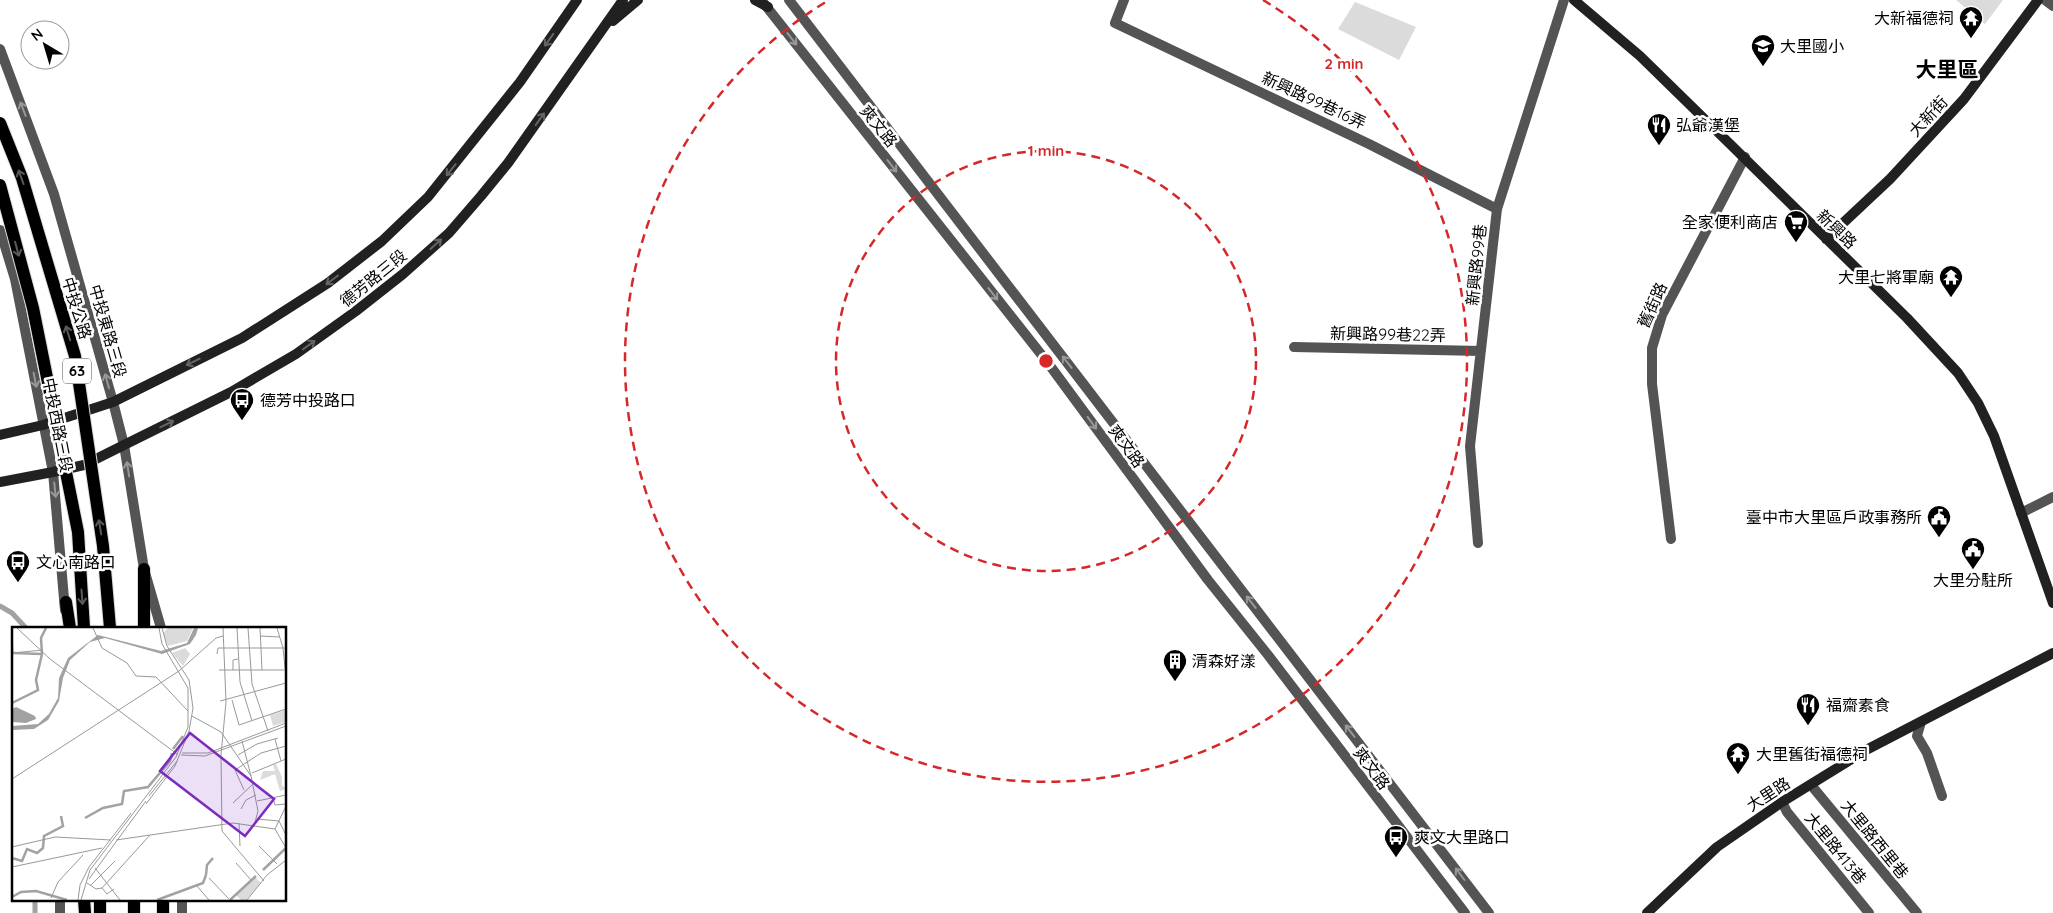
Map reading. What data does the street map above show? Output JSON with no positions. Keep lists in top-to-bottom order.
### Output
{
  "streets": {
    "main road": ["中投公路", "63"],
    "street": [
      "新興路99巷16弄",
      "大新街",
      "爽文路",
      "新興路",
      "新興路99巷",
      "德芳路三段",
      "舊街路",
      "中投東路三段",
      "新興路99巷22弄",
      "中投西路三段",
      "大里路",
      "大里路西里巷",
      "大里路413巷"
    ]
  },
  "crossings": [
    ["新興路99巷16弄", "新興路99巷"],
    ["大新街", "新興路"],
    ["新興路", "舊街路"],
    ["新興路99巷", "新興路99巷22弄"],
    ["德芳路三段", "中投東路三段"],
    ["德芳路三段", "中投西路三段"],
    ["大里路", "大里路西里巷"],
    ["大里路", "大里路413巷"]
  ],
  "one_way": ["中投東路三段", "中投西路三段"],
  "districts": ["大里區"],
  "places": {
    "temple": ["大新福德祠", "大里七將軍廟", "大里舊街福德祠"],
    "school or university": ["大里國小"],
    "restaurant": ["弘爺漢堡", "福齋素食"],
    "supermarket": ["全家便利商店"],
    "bus stop": ["德芳中投路口", "文心南路口", "爽文大里路口"],
    "public building": ["臺中市大里區戶政事務所", "大里分駐所"],
    "building": ["清森好漾"]
  },
  "north": "top left",
  "rings": ["2 min", "1 min"]
}
